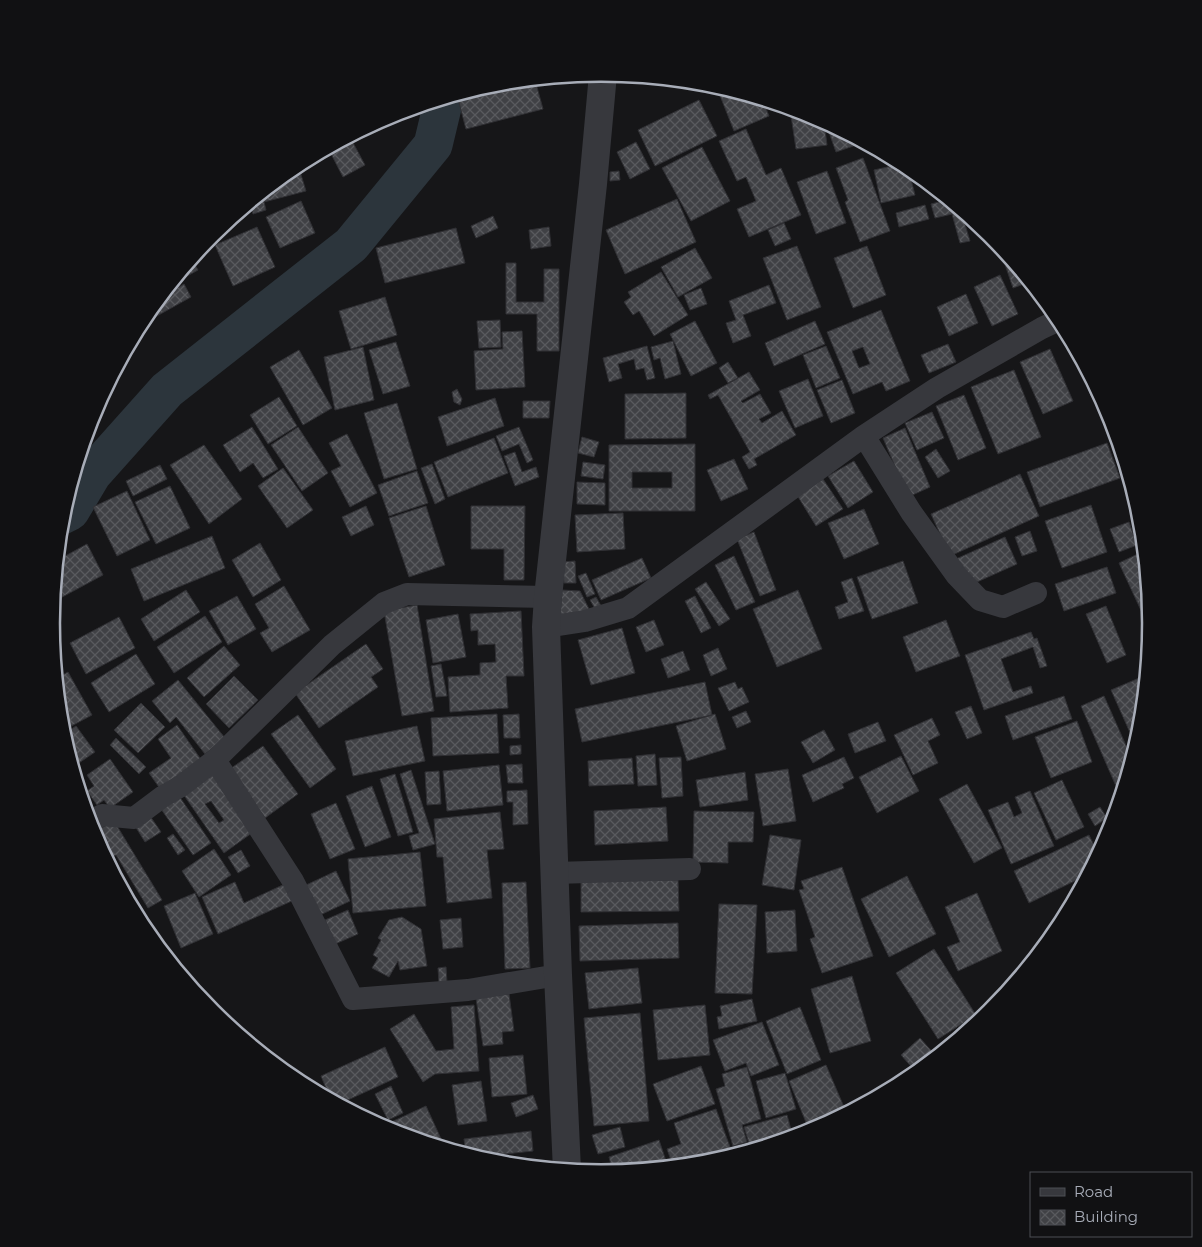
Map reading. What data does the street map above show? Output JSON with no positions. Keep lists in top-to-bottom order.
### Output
{
  "legend": ["Road", "Building"]
}
